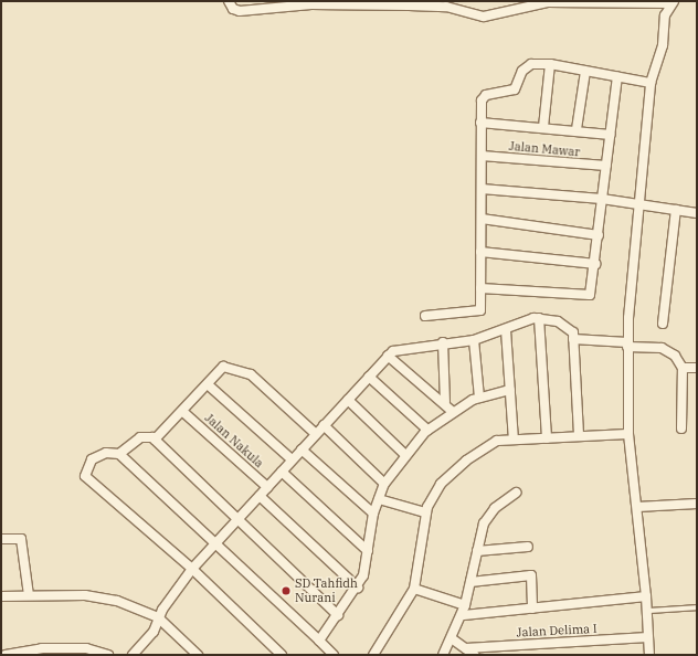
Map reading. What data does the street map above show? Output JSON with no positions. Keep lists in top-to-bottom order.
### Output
{
  "streets": {
    "street": ["Jalan Mawar", "Jalan Nakula", "Jalan Delima I"]
  },
  "places": ["SD Tahfidh Nurani"]
}
